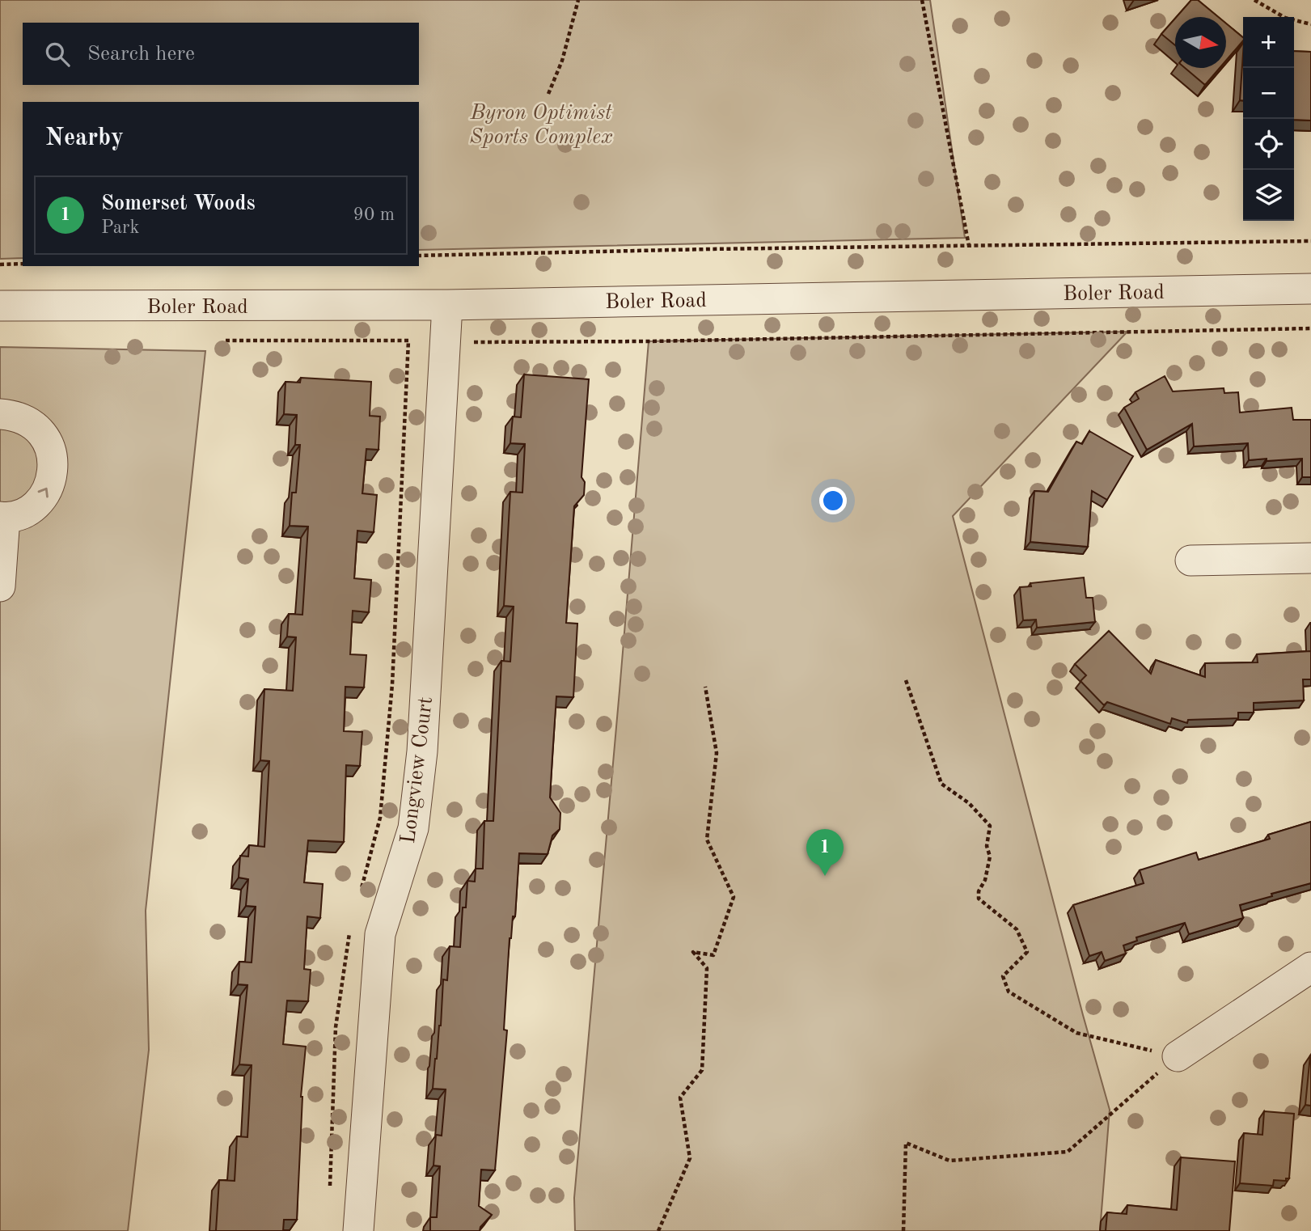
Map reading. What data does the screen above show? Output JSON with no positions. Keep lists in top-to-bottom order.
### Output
{
  "streets": {
    "street": ["Boler Road", "Longview Court"]
  },
  "crossings": [
    ["Boler Road", "Longview Court"]
  ],
  "parks": ["Byron Optimist Sports Complex"],
  "north": "right",
  "page": {
    "map_buttons": ["+", "−"],
    "search": "Search here",
    "heading": "Nearby",
    "list": [
      {
        "mark": "1",
        "name": "Somerset Woods",
        "note": "Park",
        "value": "90 m"
      }
    ],
    "pins": "1"
  }
}
